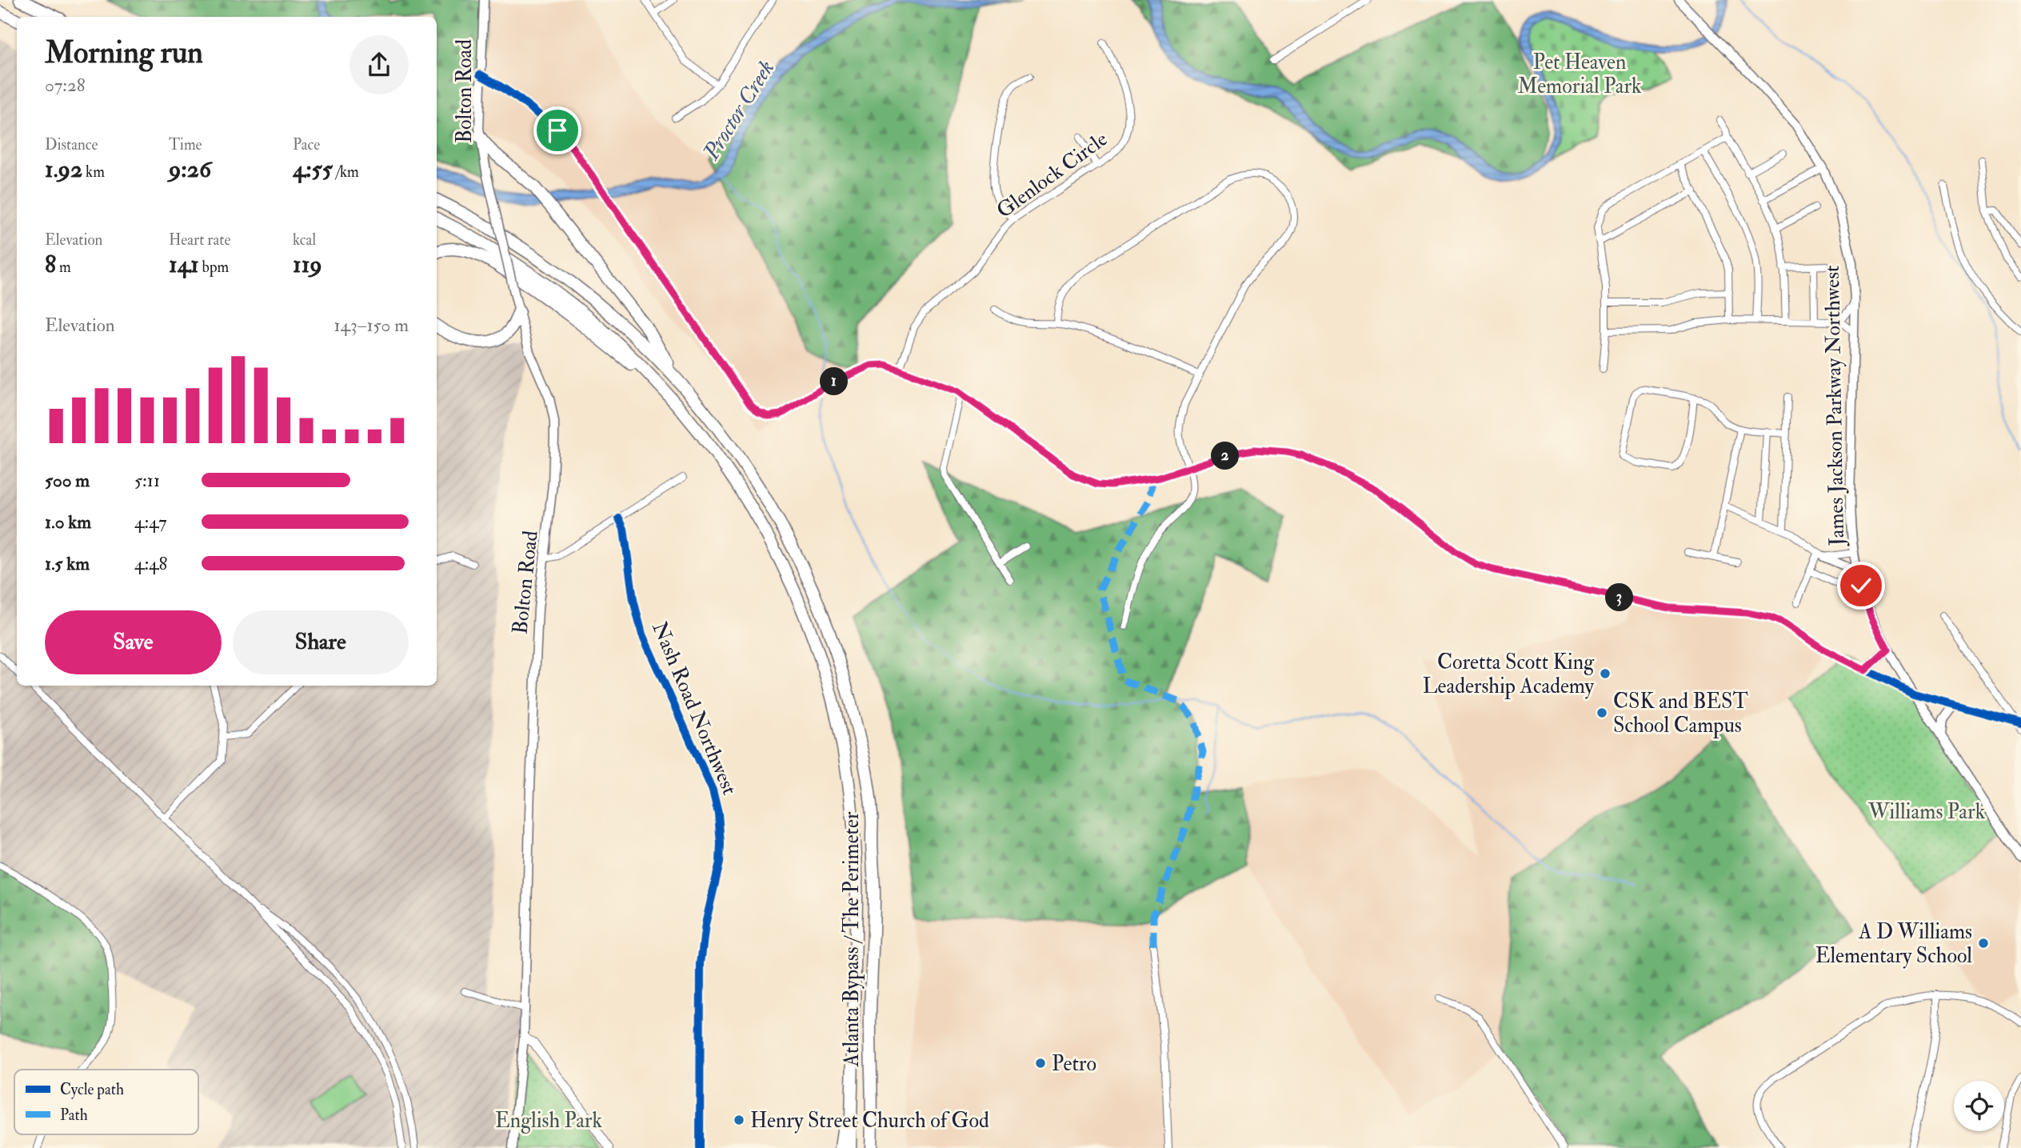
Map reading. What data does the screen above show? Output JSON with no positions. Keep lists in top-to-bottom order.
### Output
{
  "streets": {
    "highway": ["Atlanta Bypass / The Perimeter"],
    "main road": ["Bolton Road", "James Jackson Parkway Northwest"],
    "street": ["Glenlock Circle", "Nash Road Northwest"]
  },
  "water": ["Proctor Creek"],
  "parks": ["Pet Heaven Memorial Park", "Williams Park", "English Park"],
  "places": [
    "Coretta Scott King Leadership Academy",
    "CSK and BEST School Campus",
    "A D Williams Elementary School",
    "Petro",
    "Henry Street Church of God"
  ],
  "legend": ["Cycle path", "Path"],
  "page": {
    "heading": ["Morning run", "07:28"],
    "stats": [
      ["Distance", "1.92 km"],
      ["Time", "9:26"],
      ["Pace", "4:55 /km"],
      ["Elevation", "8 m"],
      ["Heart rate", "141 bpm"],
      ["kcal", "119"]
    ],
    "chart": ["Elevation", "143–150 m"],
    "pins": ["1", "2", "3"],
    "list": [
      {
        "name": "500 m",
        "note": "5:11"
      },
      {
        "name": "1.0 km",
        "note": "4:47"
      },
      {
        "name": "1.5 km",
        "note": "4:48"
      }
    ],
    "buttons": ["Save", "Share"]
  }
}
